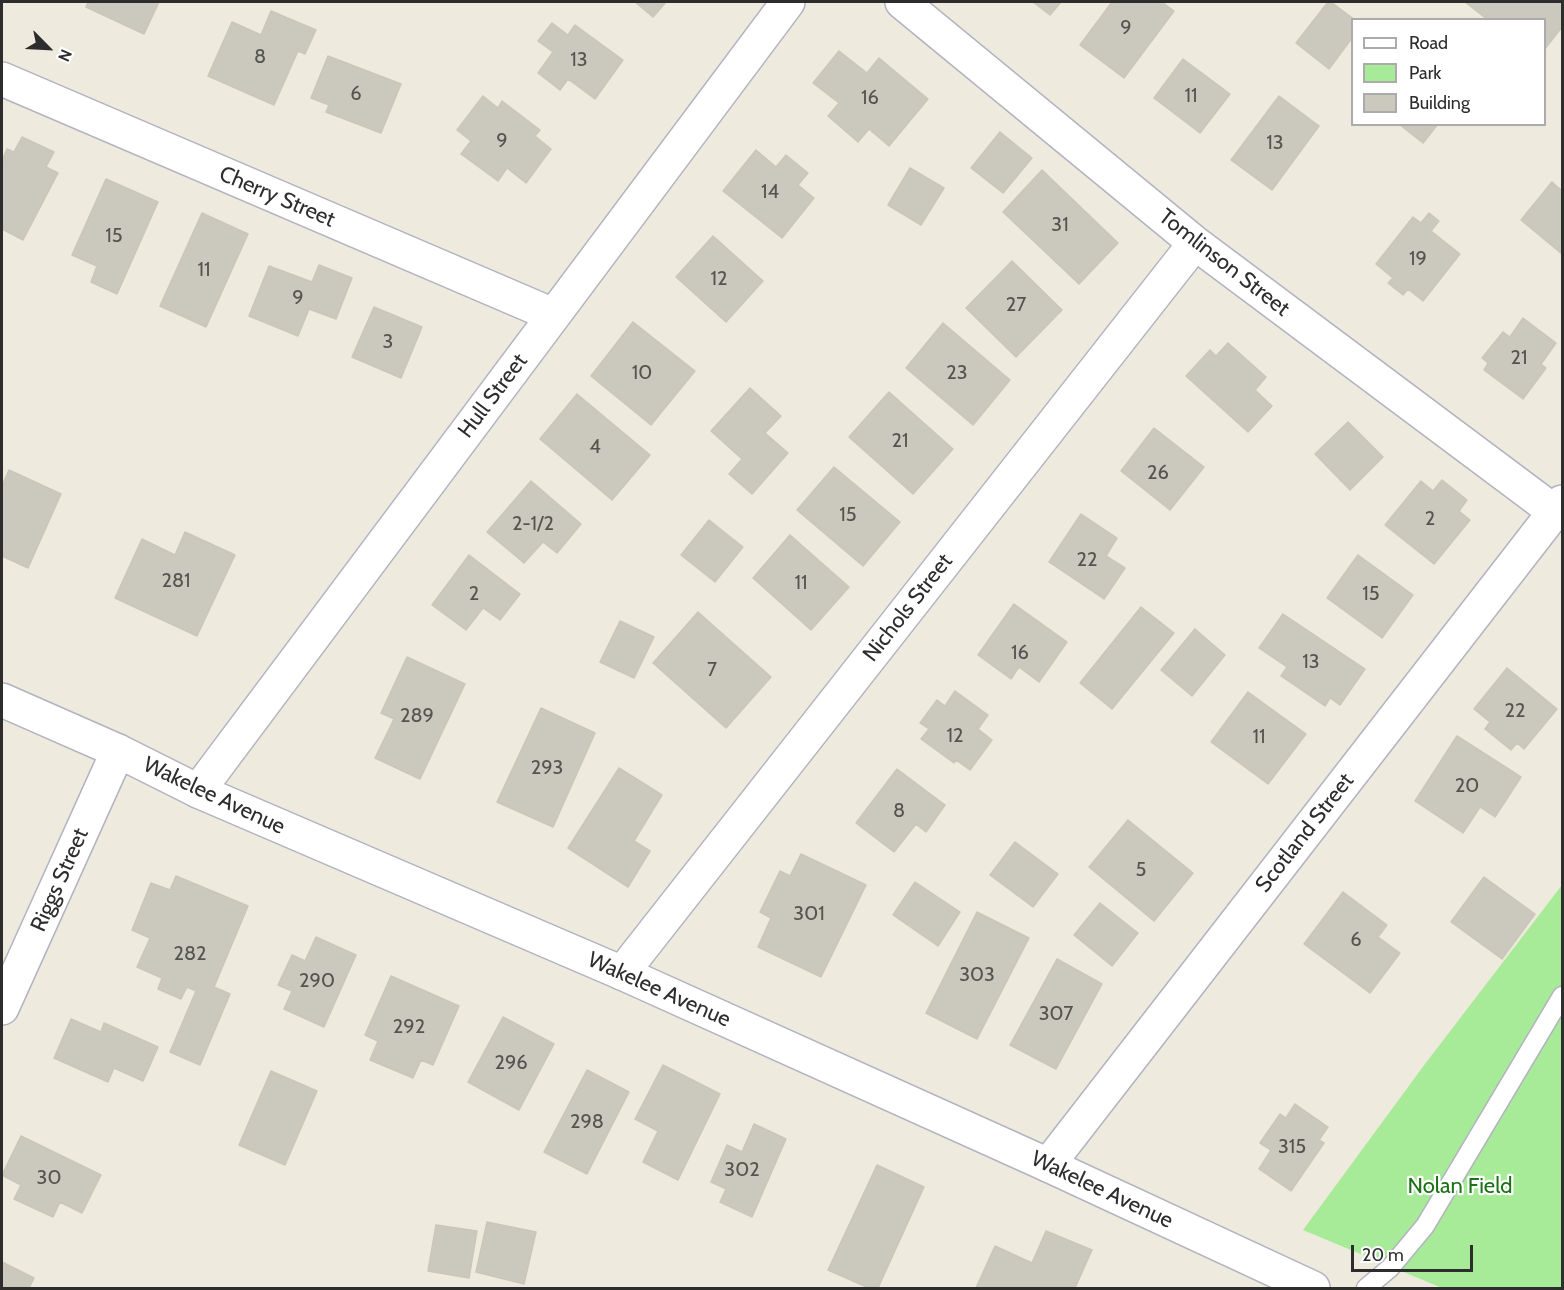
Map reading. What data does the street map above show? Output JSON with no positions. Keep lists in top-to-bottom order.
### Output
{
  "streets": {
    "street": [
      "Cherry Street",
      "Tomlinson Street",
      "Hull Street",
      "Nichols Street",
      "Wakelee Avenue",
      "Scotland Street",
      "Riggs Street"
    ]
  },
  "crossings": [
    ["Cherry Street", "Hull Street"],
    ["Tomlinson Street", "Nichols Street"],
    ["Tomlinson Street", "Scotland Street"],
    ["Hull Street", "Wakelee Avenue"],
    ["Nichols Street", "Wakelee Avenue"],
    ["Wakelee Avenue", "Scotland Street"],
    ["Wakelee Avenue", "Riggs Street"]
  ],
  "parks": ["Nolan Field"],
  "house_numbers": [
    "9",
    "8",
    "13",
    "6",
    "11",
    "16",
    "9",
    "13",
    "14",
    "31",
    "15",
    "19",
    "11",
    "12",
    "9",
    "27",
    "3",
    "21",
    "10",
    "23",
    "21",
    "4",
    "26",
    "15",
    "2",
    "2-1/2",
    "22",
    "281",
    "11",
    "2",
    "15",
    "16",
    "13",
    "7",
    "22",
    "289",
    "12",
    "11",
    "293",
    "20",
    "8",
    "5",
    "301",
    "6",
    "282",
    "303",
    "290",
    "307",
    "292",
    "296",
    "298",
    "315",
    "302",
    "30"
  ],
  "legend": ["Road", "Park", "Building"],
  "scale_bar": "20 m",
  "north": "bottom right"
}
